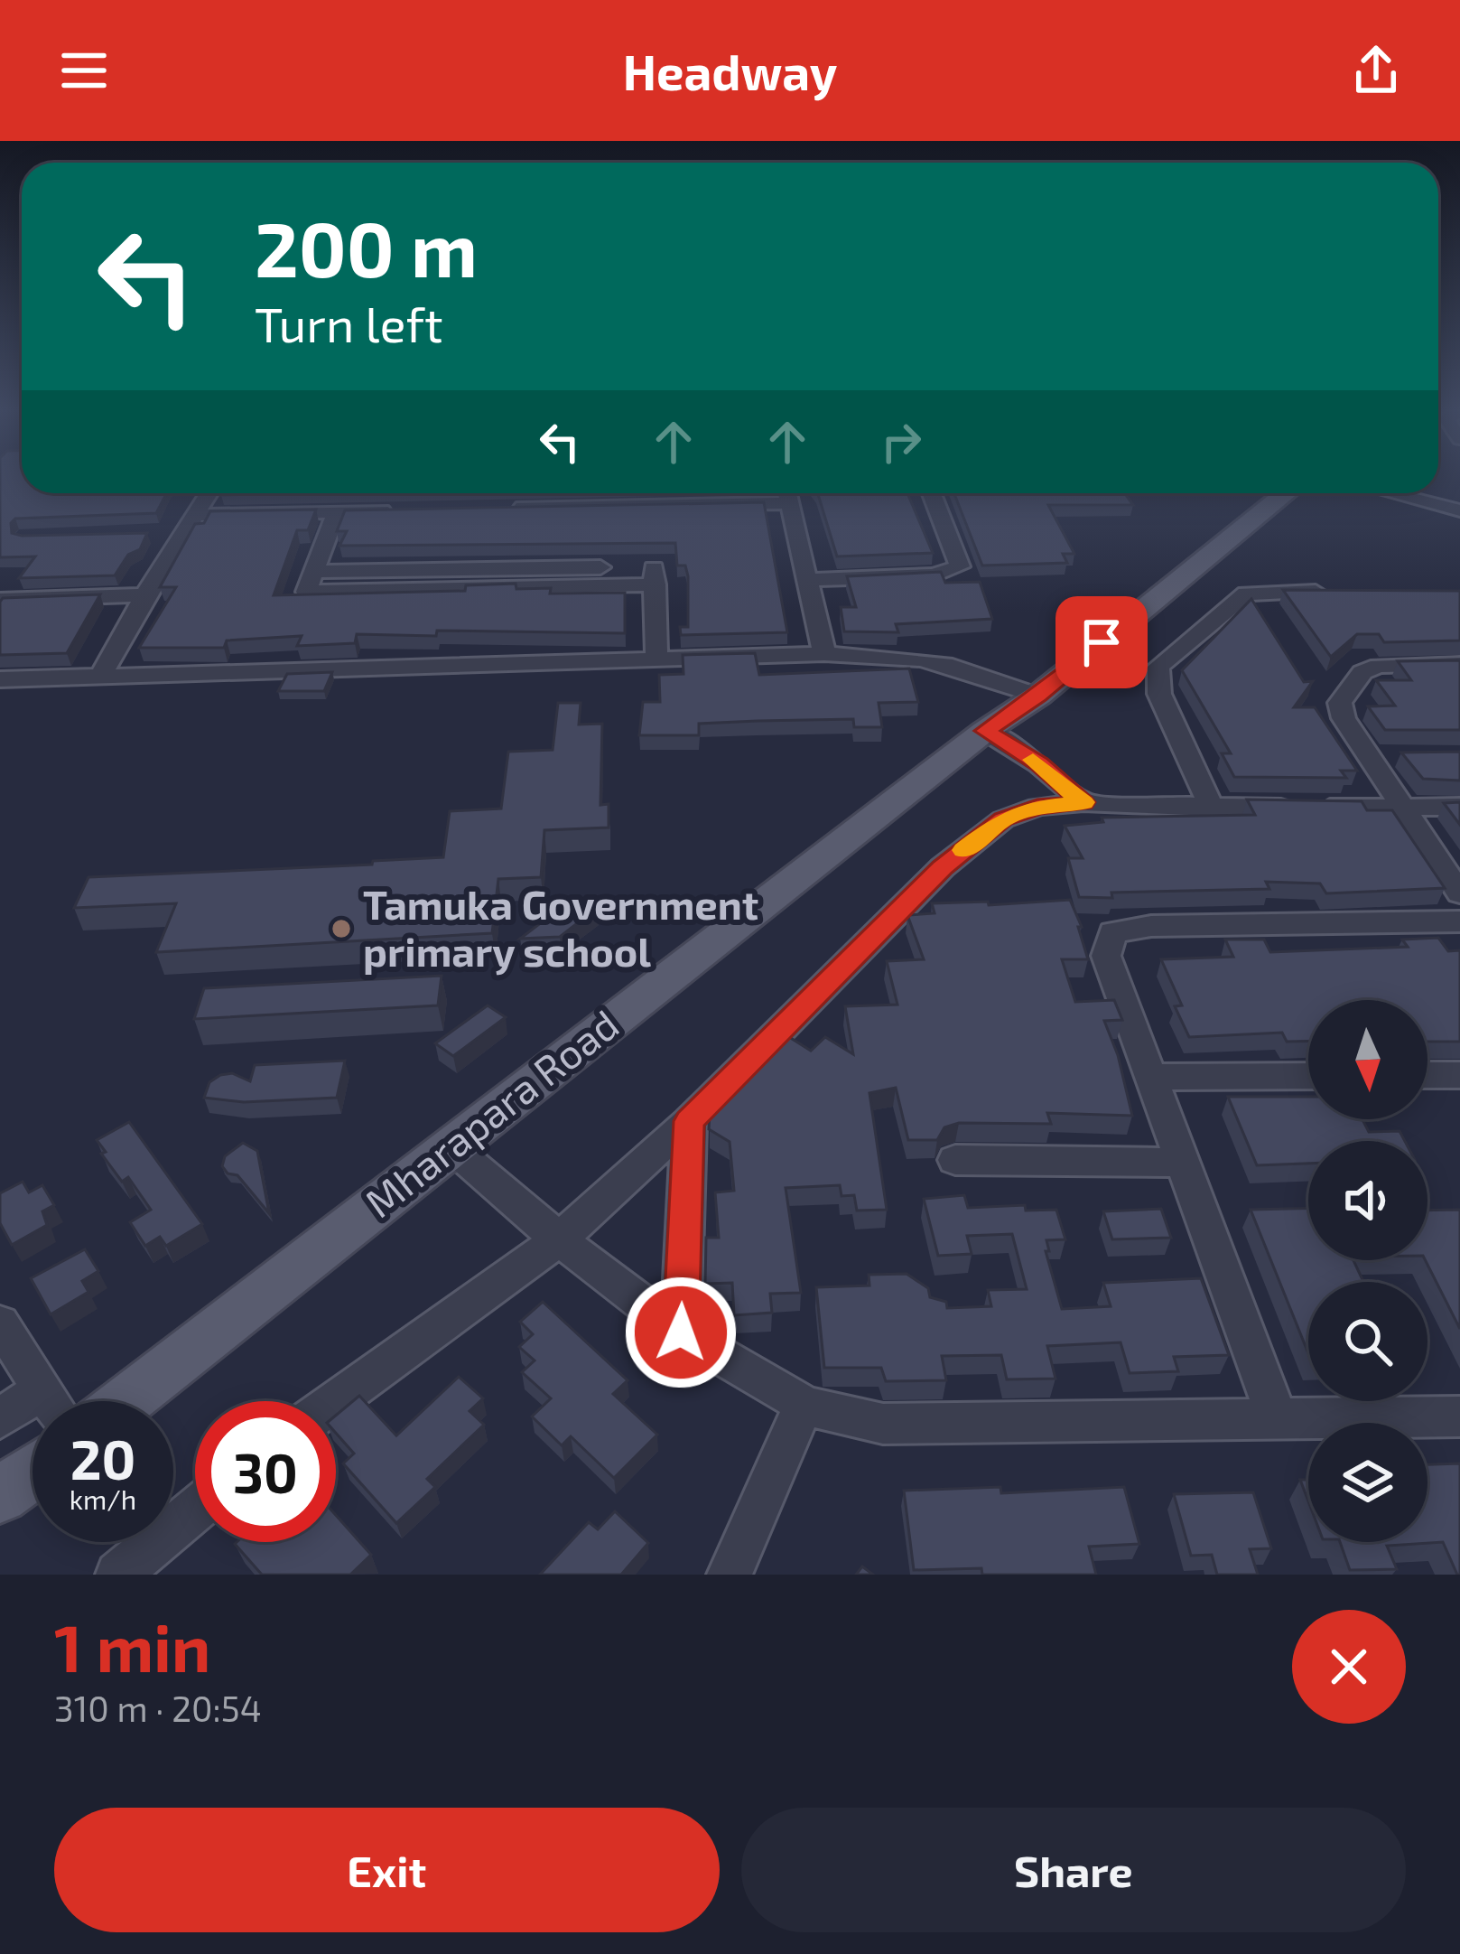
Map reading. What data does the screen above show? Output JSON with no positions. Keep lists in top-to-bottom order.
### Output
{
  "streets": {
    "main road": ["Mharapara Road"]
  },
  "places": ["Tamuka Government primary school"],
  "north": "bottom",
  "page": {
    "header": "Headway",
    "turn": ["200 m", "Turn left"],
    "speed": "20 km/h",
    "limit": "30",
    "heading": ["1 min", "310 m · 20:54"],
    "buttons": ["Exit", "Share"]
  }
}
